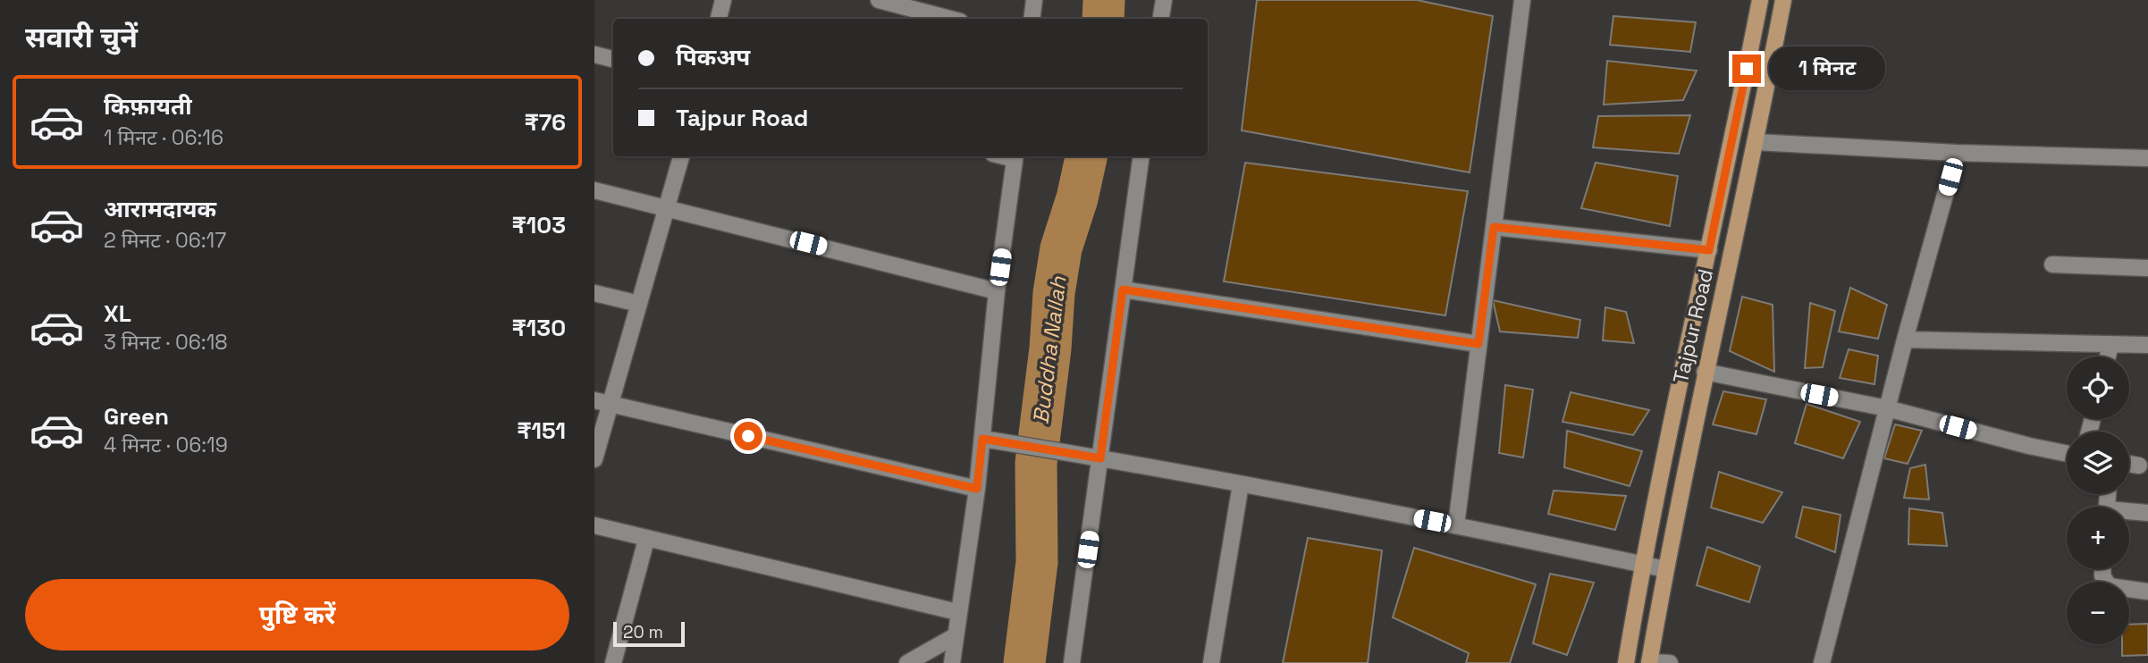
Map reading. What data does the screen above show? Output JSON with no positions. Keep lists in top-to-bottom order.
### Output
{
  "streets": {
    "main road": ["Tajpur Road"]
  },
  "water": ["Buddha Nallah"],
  "scale_bar": "20 m",
  "page": {
    "heading": "सवारी चुनें",
    "banner": ["पिकअप", "Tajpur Road"],
    "bubble": "1 मिनट",
    "list": [
      {
        "name": "किफ़ायती",
        "note": "1 मिनट · 06:16",
        "value": "₹76"
      },
      {
        "name": "आरामदायक",
        "note": "2 मिनट · 06:17",
        "value": "₹103"
      },
      {
        "name": "XL",
        "note": "3 मिनट · 06:18",
        "value": "₹130"
      },
      {
        "name": "Green",
        "note": "4 मिनट · 06:19",
        "value": "₹151"
      }
    ],
    "map_buttons": ["+", "−"],
    "buttons": "पुष्टि करें",
    "scale": "20 m"
  }
}
